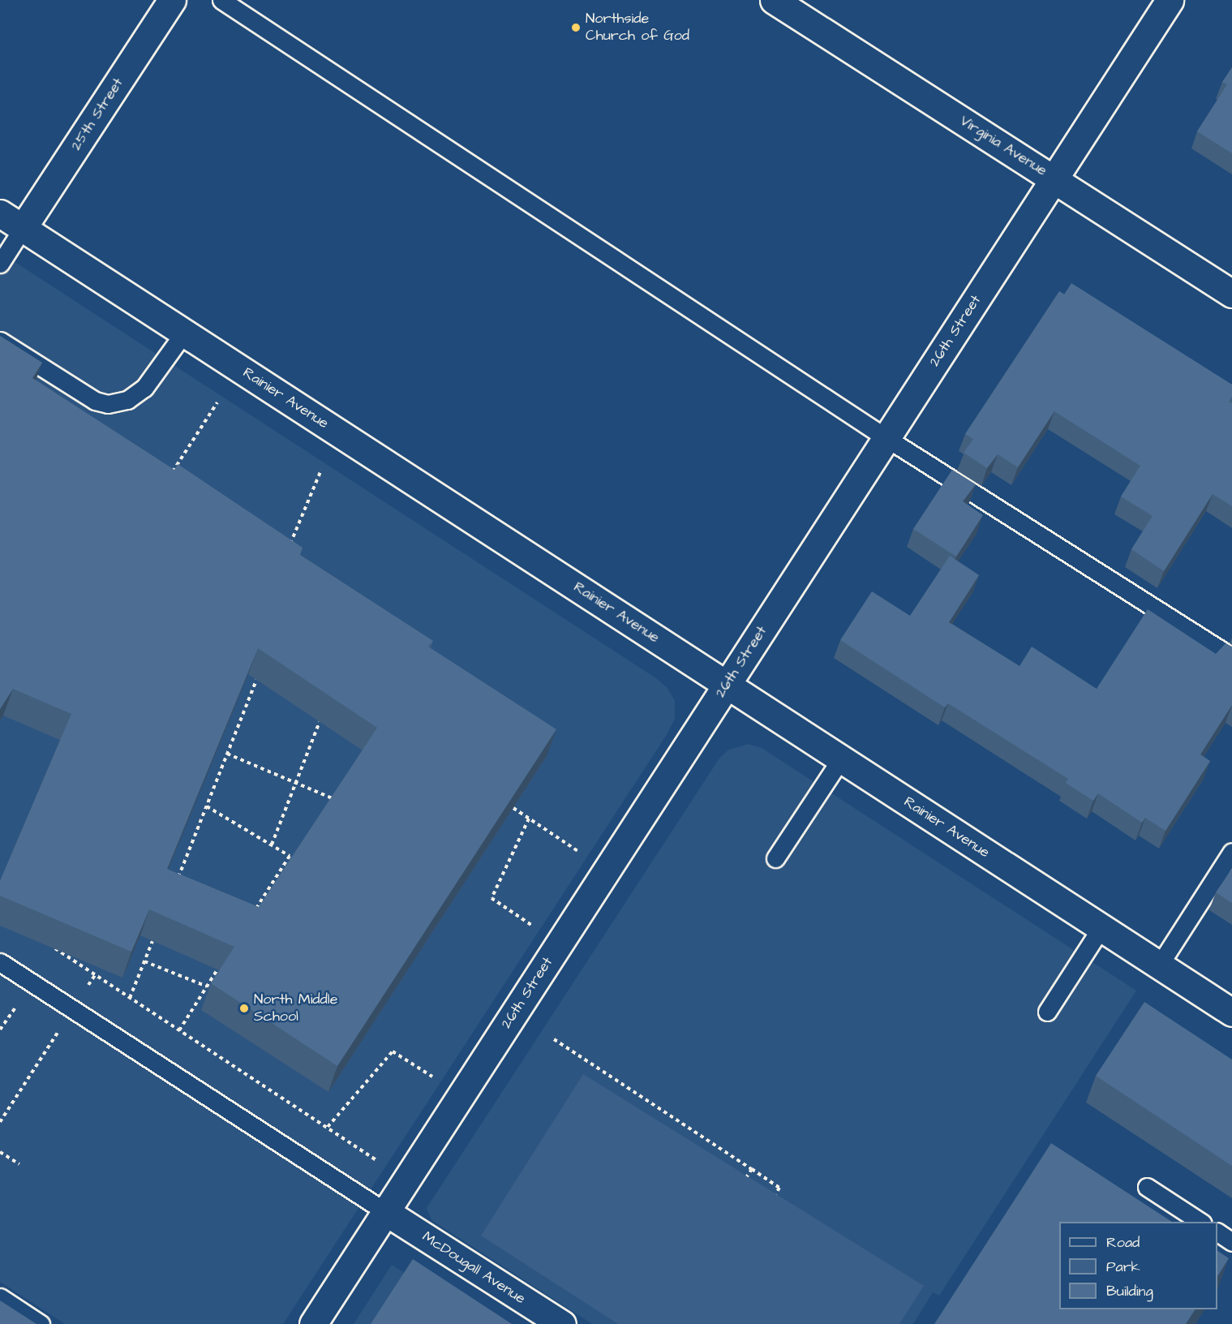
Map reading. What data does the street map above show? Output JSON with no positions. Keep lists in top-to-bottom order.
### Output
{
  "streets": {
    "street": [
      "25th Street",
      "Virginia Avenue",
      "26th Street",
      "Rainier Avenue",
      "McDougall Avenue"
    ]
  },
  "crossings": [
    ["25th Street", "Rainier Avenue"],
    ["Virginia Avenue", "26th Street"],
    ["26th Street", "Rainier Avenue"],
    ["26th Street", "McDougall Avenue"]
  ],
  "places": ["Northside Church of God", "North Middle School"],
  "legend": ["Road", "Park", "Building"]
}
